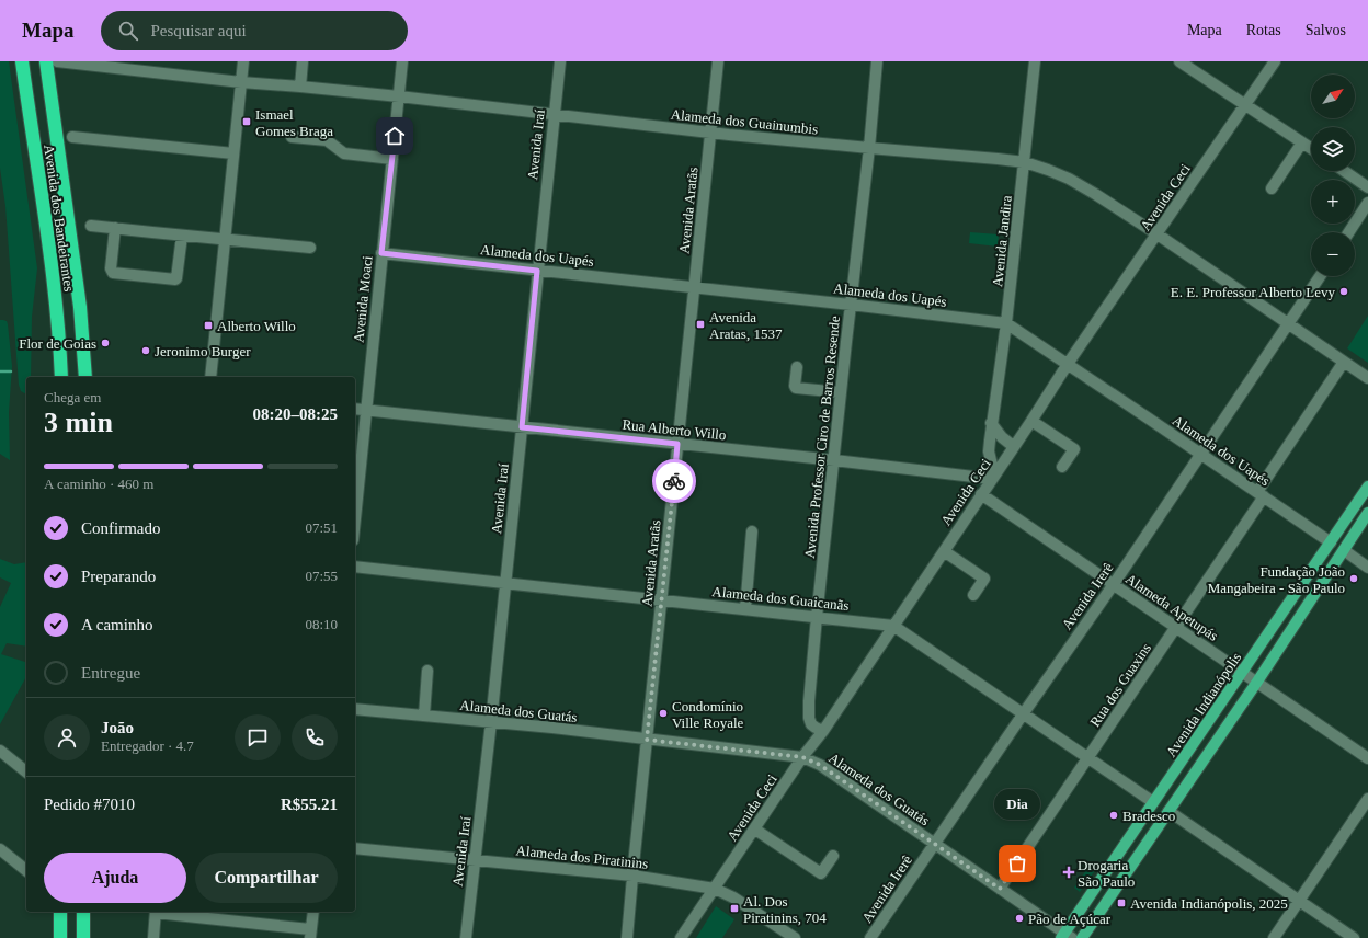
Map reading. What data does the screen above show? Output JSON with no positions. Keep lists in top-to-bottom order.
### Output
{
  "streets": {
    "highway": ["Avenida dos Bandeirantes"],
    "main road": ["Avenida Indianópolis"],
    "street": [
      "Alameda dos Guainumbis",
      "Avenida Iraí",
      "Avenida Ceci",
      "Avenida Aratãs",
      "Avenida Jandira",
      "Alameda dos Uapés",
      "Avenida Moaci",
      "Rua Alberto Willo",
      "Avenida Professor Ciro de Barros Resende",
      "Avenida Irerê",
      "Alameda dos Guaicanãs",
      "Alameda Apetupás",
      "Rua dos Guaxins",
      "Alameda dos Guatás",
      "Alameda dos Piratinins"
    ]
  },
  "crossings": [
    ["Alameda dos Guainumbis", "Avenida Iraí"],
    ["Alameda dos Guainumbis", "Avenida Ceci"],
    ["Alameda dos Guainumbis", "Avenida Aratãs"],
    ["Alameda dos Guainumbis", "Avenida Jandira"],
    ["Alameda dos Guainumbis", "Avenida Moaci"],
    ["Alameda dos Guainumbis", "Avenida Professor Ciro de Barros Resende"],
    ["Alameda dos Guainumbis", "Avenida Irerê"],
    ["Alameda dos Guainumbis", "Rua dos Guaxins"],
    ["Avenida Iraí", "Alameda dos Uapés"],
    ["Avenida Iraí", "Rua Alberto Willo"],
    ["Avenida Iraí", "Alameda dos Guaicanãs"],
    ["Avenida Iraí", "Alameda dos Guatás"],
    ["Avenida Iraí", "Alameda dos Piratinins"],
    ["Avenida Ceci", "Avenida Jandira"],
    ["Avenida Ceci", "Alameda dos Uapés"],
    ["Avenida Ceci", "Rua Alberto Willo"],
    ["Avenida Ceci", "Avenida Professor Ciro de Barros Resende"],
    ["Avenida Ceci", "Alameda dos Guaicanãs"],
    ["Avenida Ceci", "Alameda Apetupás"],
    ["Avenida Ceci", "Alameda dos Guatás"],
    ["Avenida Ceci", "Alameda dos Piratinins"],
    ["Avenida Aratãs", "Alameda dos Uapés"],
    ["Avenida Aratãs", "Rua Alberto Willo"],
    ["Avenida Aratãs", "Alameda dos Guaicanãs"],
    ["Avenida Aratãs", "Alameda dos Guatás"],
    ["Avenida Aratãs", "Alameda dos Piratinins"],
    ["Avenida Jandira", "Alameda dos Uapés"],
    ["Avenida Jandira", "Rua Alberto Willo"],
    ["Alameda dos Uapés", "Avenida Moaci"],
    ["Alameda dos Uapés", "Avenida Professor Ciro de Barros Resende"],
    ["Alameda dos Uapés", "Avenida Irerê"],
    ["Alameda dos Uapés", "Rua dos Guaxins"],
    ["Alameda dos Uapés", "Avenida Indianópolis"],
    ["Avenida Moaci", "Rua Alberto Willo"],
    ["Rua Alberto Willo", "Avenida Professor Ciro de Barros Resende"],
    ["Avenida Professor Ciro de Barros Resende", "Alameda dos Guaicanãs"],
    ["Avenida Irerê", "Alameda dos Guaicanãs"],
    ["Avenida Irerê", "Alameda Apetupás"],
    ["Avenida Irerê", "Alameda dos Guatás"],
    ["Alameda dos Guaicanãs", "Rua dos Guaxins"],
    ["Alameda dos Guaicanãs", "Avenida Indianópolis"],
    ["Alameda Apetupás", "Rua dos Guaxins"],
    ["Alameda Apetupás", "Avenida Indianópolis"],
    ["Rua dos Guaxins", "Alameda dos Guatás"],
    ["Avenida Indianópolis", "Alameda dos Guatás"]
  ],
  "places": {
    "transit": [
      "Ismael Gomes Braga",
      "Avenida Aratas, 1537",
      "Alberto Willo",
      "Avenida Indianópolis, 2025",
      "Al. Dos Piratinins, 704"
    ],
    "other": [
      "E. E. Professor Alberto Levy",
      "Flor de Goias",
      "Jeronimo Burger",
      "Fundação João Mangabeira - São Paulo",
      "Condomínio Ville Royale",
      "Bradesco",
      "Dia",
      "Pão de Açúcar"
    ],
    "health": ["Drogaria São Paulo"]
  },
  "north": "top right",
  "page": {
    "header": "Mapa",
    "search": "Pesquisar aqui",
    "nav": ["Mapa", "Rotas", "Salvos"],
    "map_buttons": ["+", "−"],
    "heading": ["3 min", "Chega em", "08:20–08:25"],
    "panel": [
      "João",
      "Entregador · 4.7",
      "Pedido #7010",
      "R$55.21"
    ],
    "bar": "A caminho · 460 m",
    "list": [
      ["Confirmado", "07:51"],
      ["Preparando", "07:55"],
      ["A caminho", "08:10"],
      "Entregue"
    ],
    "bubble": "Dia",
    "buttons": ["Ajuda", "Compartilhar"]
  }
}
